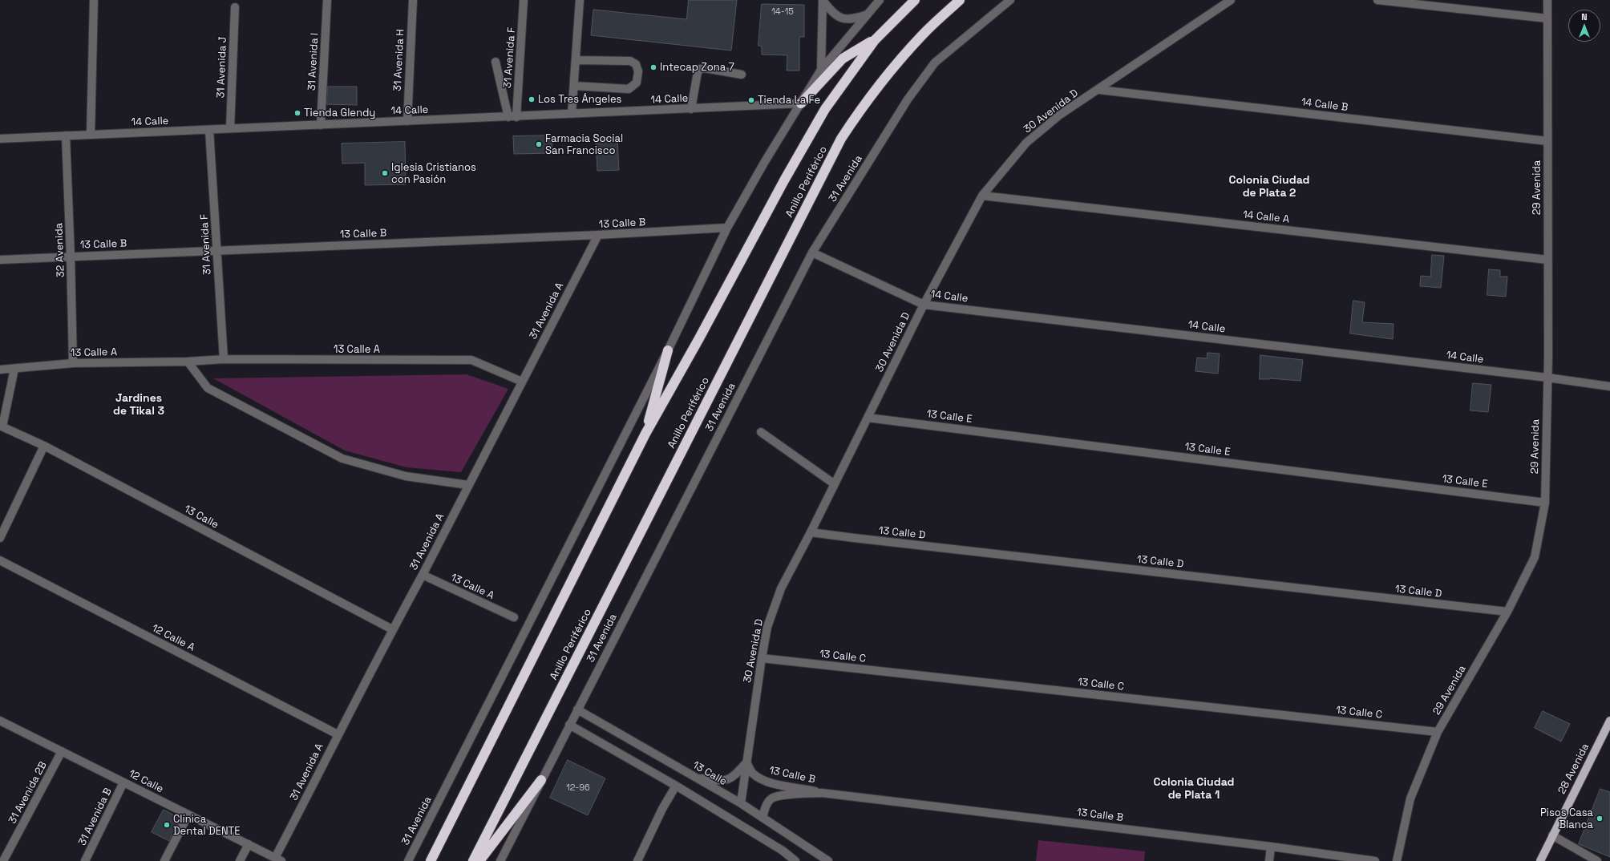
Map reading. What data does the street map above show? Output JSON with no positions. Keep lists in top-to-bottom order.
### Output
{
  "streets": {
    "highway": ["Anillo Periférico"],
    "main road": ["28 Avenida"],
    "street": [
      "31 Avenida F",
      "31 Avenida H",
      "31 Avenida I",
      "31 Avenida J",
      "14 Calle",
      "14 Calle B",
      "30 Avenida D",
      "31 Avenida",
      "29 Avenida",
      "14 Calle A",
      "13 Calle B",
      "32 Avenida",
      "31 Avenida A",
      "13 Calle A",
      "13 Calle E",
      "13 Calle",
      "13 Calle D",
      "12 Calle A",
      "13 Calle C",
      "12 Calle",
      "31 Avenida 2B",
      "31 Avenida B"
    ]
  },
  "crossings": [
    ["31 Avenida F", "14 Calle"],
    ["31 Avenida F", "13 Calle B"],
    ["31 Avenida F", "13 Calle A"],
    ["31 Avenida H", "14 Calle"],
    ["31 Avenida I", "14 Calle"],
    ["31 Avenida J", "14 Calle"],
    ["14 Calle", "30 Avenida D"],
    ["14 Calle", "31 Avenida"],
    ["14 Calle", "29 Avenida"],
    ["14 Calle", "32 Avenida"],
    ["14 Calle B", "30 Avenida D"],
    ["14 Calle B", "29 Avenida"],
    ["30 Avenida D", "14 Calle A"],
    ["30 Avenida D", "13 Calle B"],
    ["30 Avenida D", "13 Calle E"],
    ["30 Avenida D", "13 Calle"],
    ["30 Avenida D", "13 Calle D"],
    ["30 Avenida D", "13 Calle C"],
    ["31 Avenida", "13 Calle B"],
    ["31 Avenida", "13 Calle"],
    ["29 Avenida", "14 Calle A"],
    ["29 Avenida", "13 Calle E"],
    ["29 Avenida", "13 Calle D"],
    ["29 Avenida", "13 Calle C"],
    ["13 Calle B", "32 Avenida"],
    ["13 Calle B", "31 Avenida A"],
    ["13 Calle B", "13 Calle"],
    ["32 Avenida", "13 Calle A"],
    ["31 Avenida A", "13 Calle A"],
    ["31 Avenida A", "13 Calle"],
    ["31 Avenida A", "12 Calle A"],
    ["31 Avenida A", "12 Calle"],
    ["12 Calle", "31 Avenida 2B"],
    ["12 Calle", "31 Avenida B"]
  ],
  "districts": ["Colonia Ciudad de Plata 2", "Jardines de Tikal 3", "Colonia Ciudad de Plata 1"],
  "places": [
    "Intecap Zona 7",
    "Los Tres Ángeles",
    "Tienda La Fe",
    "Tienda Glendy",
    "Farmacia Social San Francisco",
    "Iglesia Cristianos con Pasión",
    "Pisos Casa Blanca",
    "Clínica Dental DENTE"
  ],
  "house_numbers": ["14-15", "12-96"],
  "north": "top"
}
